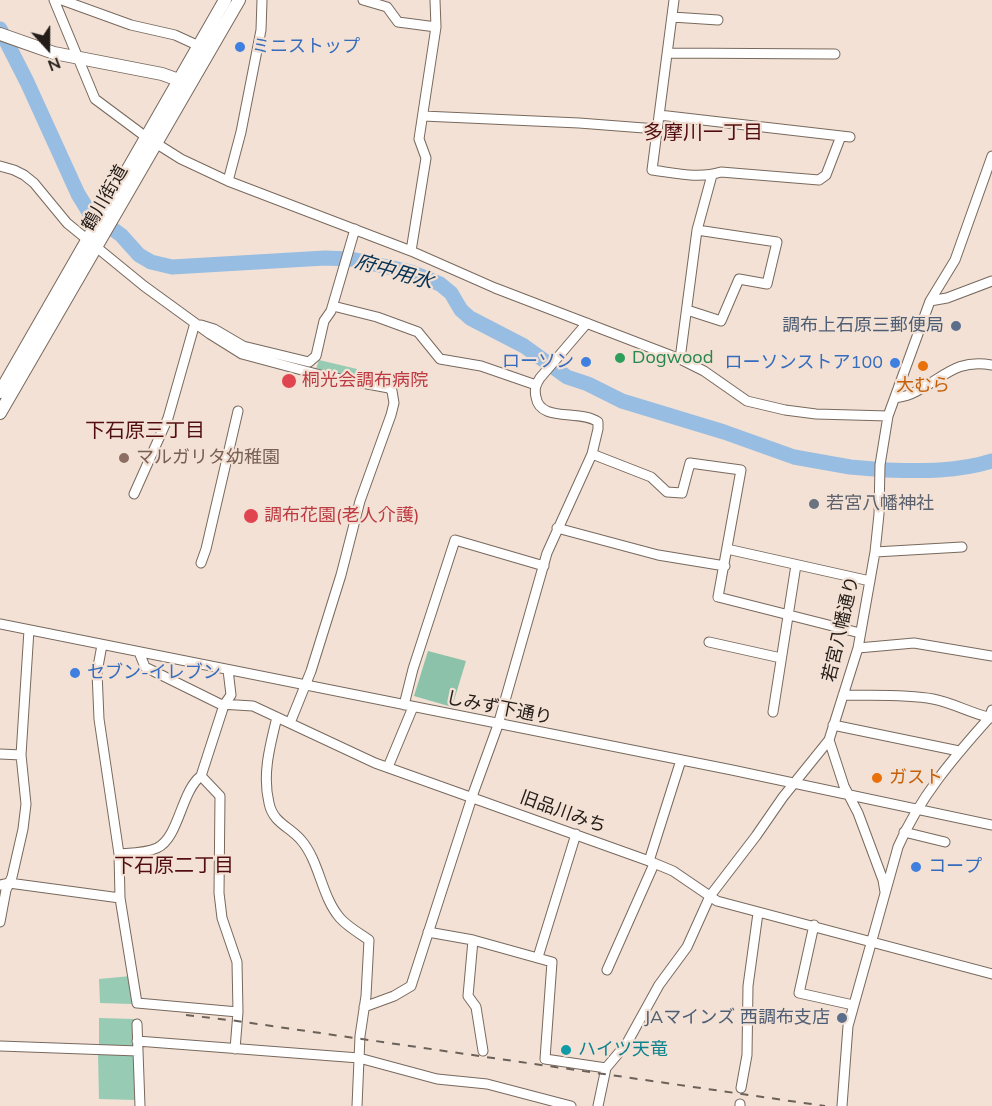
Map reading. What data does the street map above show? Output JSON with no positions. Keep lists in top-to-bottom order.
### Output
{
  "streets": {
    "main road": ["鶴川街道"],
    "street": ["若宮八幡通り", "しみず下通り", "旧品川みち"]
  },
  "crossings": [
    ["しみず下通り", "旧品川みち"]
  ],
  "districts": ["多摩川一丁目", "下石原三丁目", "下石原二丁目"],
  "water": ["府中用水"],
  "places": [
    "ミニストップ",
    "調布上石原三郵便局",
    "Dogwood",
    "ローソン",
    "ローソンストア100",
    "大むら",
    "桐光会調布病院",
    "マルガリタ幼稚園",
    "若宮八幡神社",
    "調布花園(老人介護)",
    "セブン-イレブン",
    "ガスト",
    "コープ",
    "JAマインズ 西調布支店",
    "ハイツ天竜"
  ],
  "north": "bottom"
}
